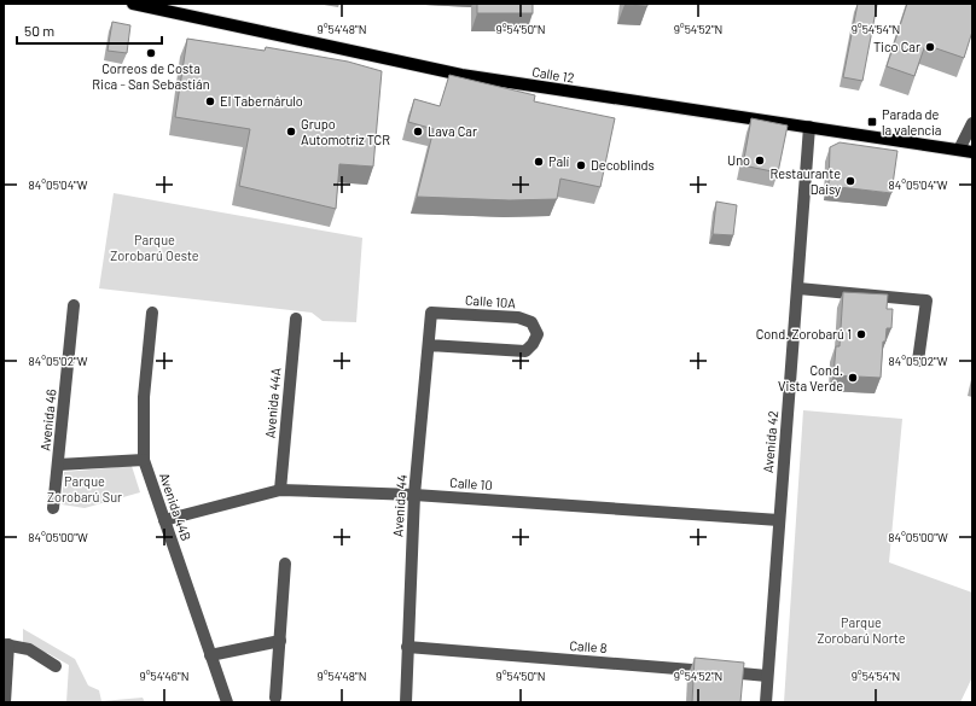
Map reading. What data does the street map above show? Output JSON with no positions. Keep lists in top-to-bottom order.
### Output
{
  "streets": {
    "main road": ["Calle 12"],
    "street": [
      "Calle 10A",
      "Avenida 44A",
      "Avenida 46",
      "Avenida 42",
      "Calle 10",
      "Avenida 44",
      "Avenida 44B",
      "Calle 8"
    ]
  },
  "crossings": [
    ["Calle 12", "Avenida 42"],
    ["Calle 10A", "Avenida 44"],
    ["Avenida 44A", "Calle 10"],
    ["Avenida 42", "Calle 10"],
    ["Avenida 42", "Calle 8"],
    ["Calle 10", "Avenida 44"],
    ["Calle 10", "Avenida 44B"],
    ["Avenida 44", "Calle 8"]
  ],
  "parks": ["Parque Zorobarú Oeste", "Parque Zorobarú Sur", "Parque Zorobarú Norte"],
  "places": {
    "other": [
      "Tico Car",
      "Correos de Costa Rica - San Sebastián",
      "El Tabernárulo",
      "Grupo Automotríz TCR",
      "Lava Car",
      "Uno",
      "Palí",
      "Decoblinds",
      "Restaurante Daisy",
      "Cond. Zorobarú 1",
      "Cond. Vista Verde"
    ],
    "transit": ["Parada de la valencia"]
  },
  "scale_bar": "50 m",
  "coordinates": [
    "9°54'48\"N",
    "9°54'50\"N",
    "9°54'52\"N",
    "9°54'54\"N",
    "84°05'04\"W",
    "84°05'02\"W",
    "84°05'00\"W",
    "9°54'46\"N"
  ]
}
